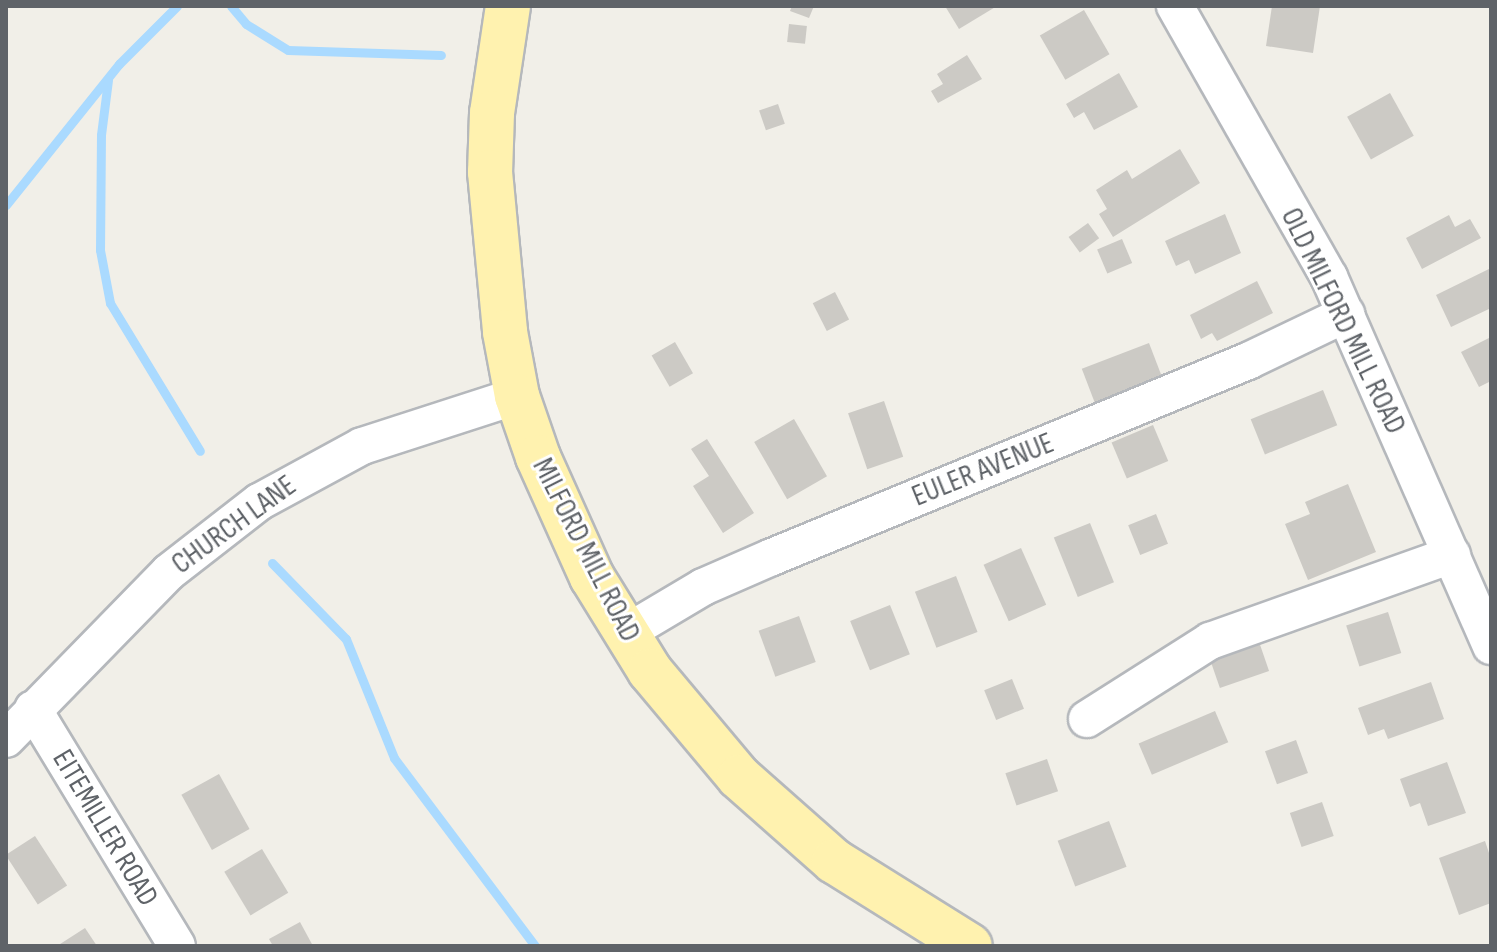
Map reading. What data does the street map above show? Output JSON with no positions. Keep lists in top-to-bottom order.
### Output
{
  "streets": {
    "main road": ["MILFORD MILL ROAD"],
    "street": [
      "OLD MILFORD MILL ROAD",
      "EULER AVENUE",
      "CHURCH LANE",
      "EITEMILLER ROAD"
    ]
  },
  "crossings": [
    ["OLD MILFORD MILL ROAD", "EULER AVENUE"],
    ["EULER AVENUE", "MILFORD MILL ROAD"],
    ["CHURCH LANE", "MILFORD MILL ROAD"],
    ["CHURCH LANE", "EITEMILLER ROAD"]
  ]
}
